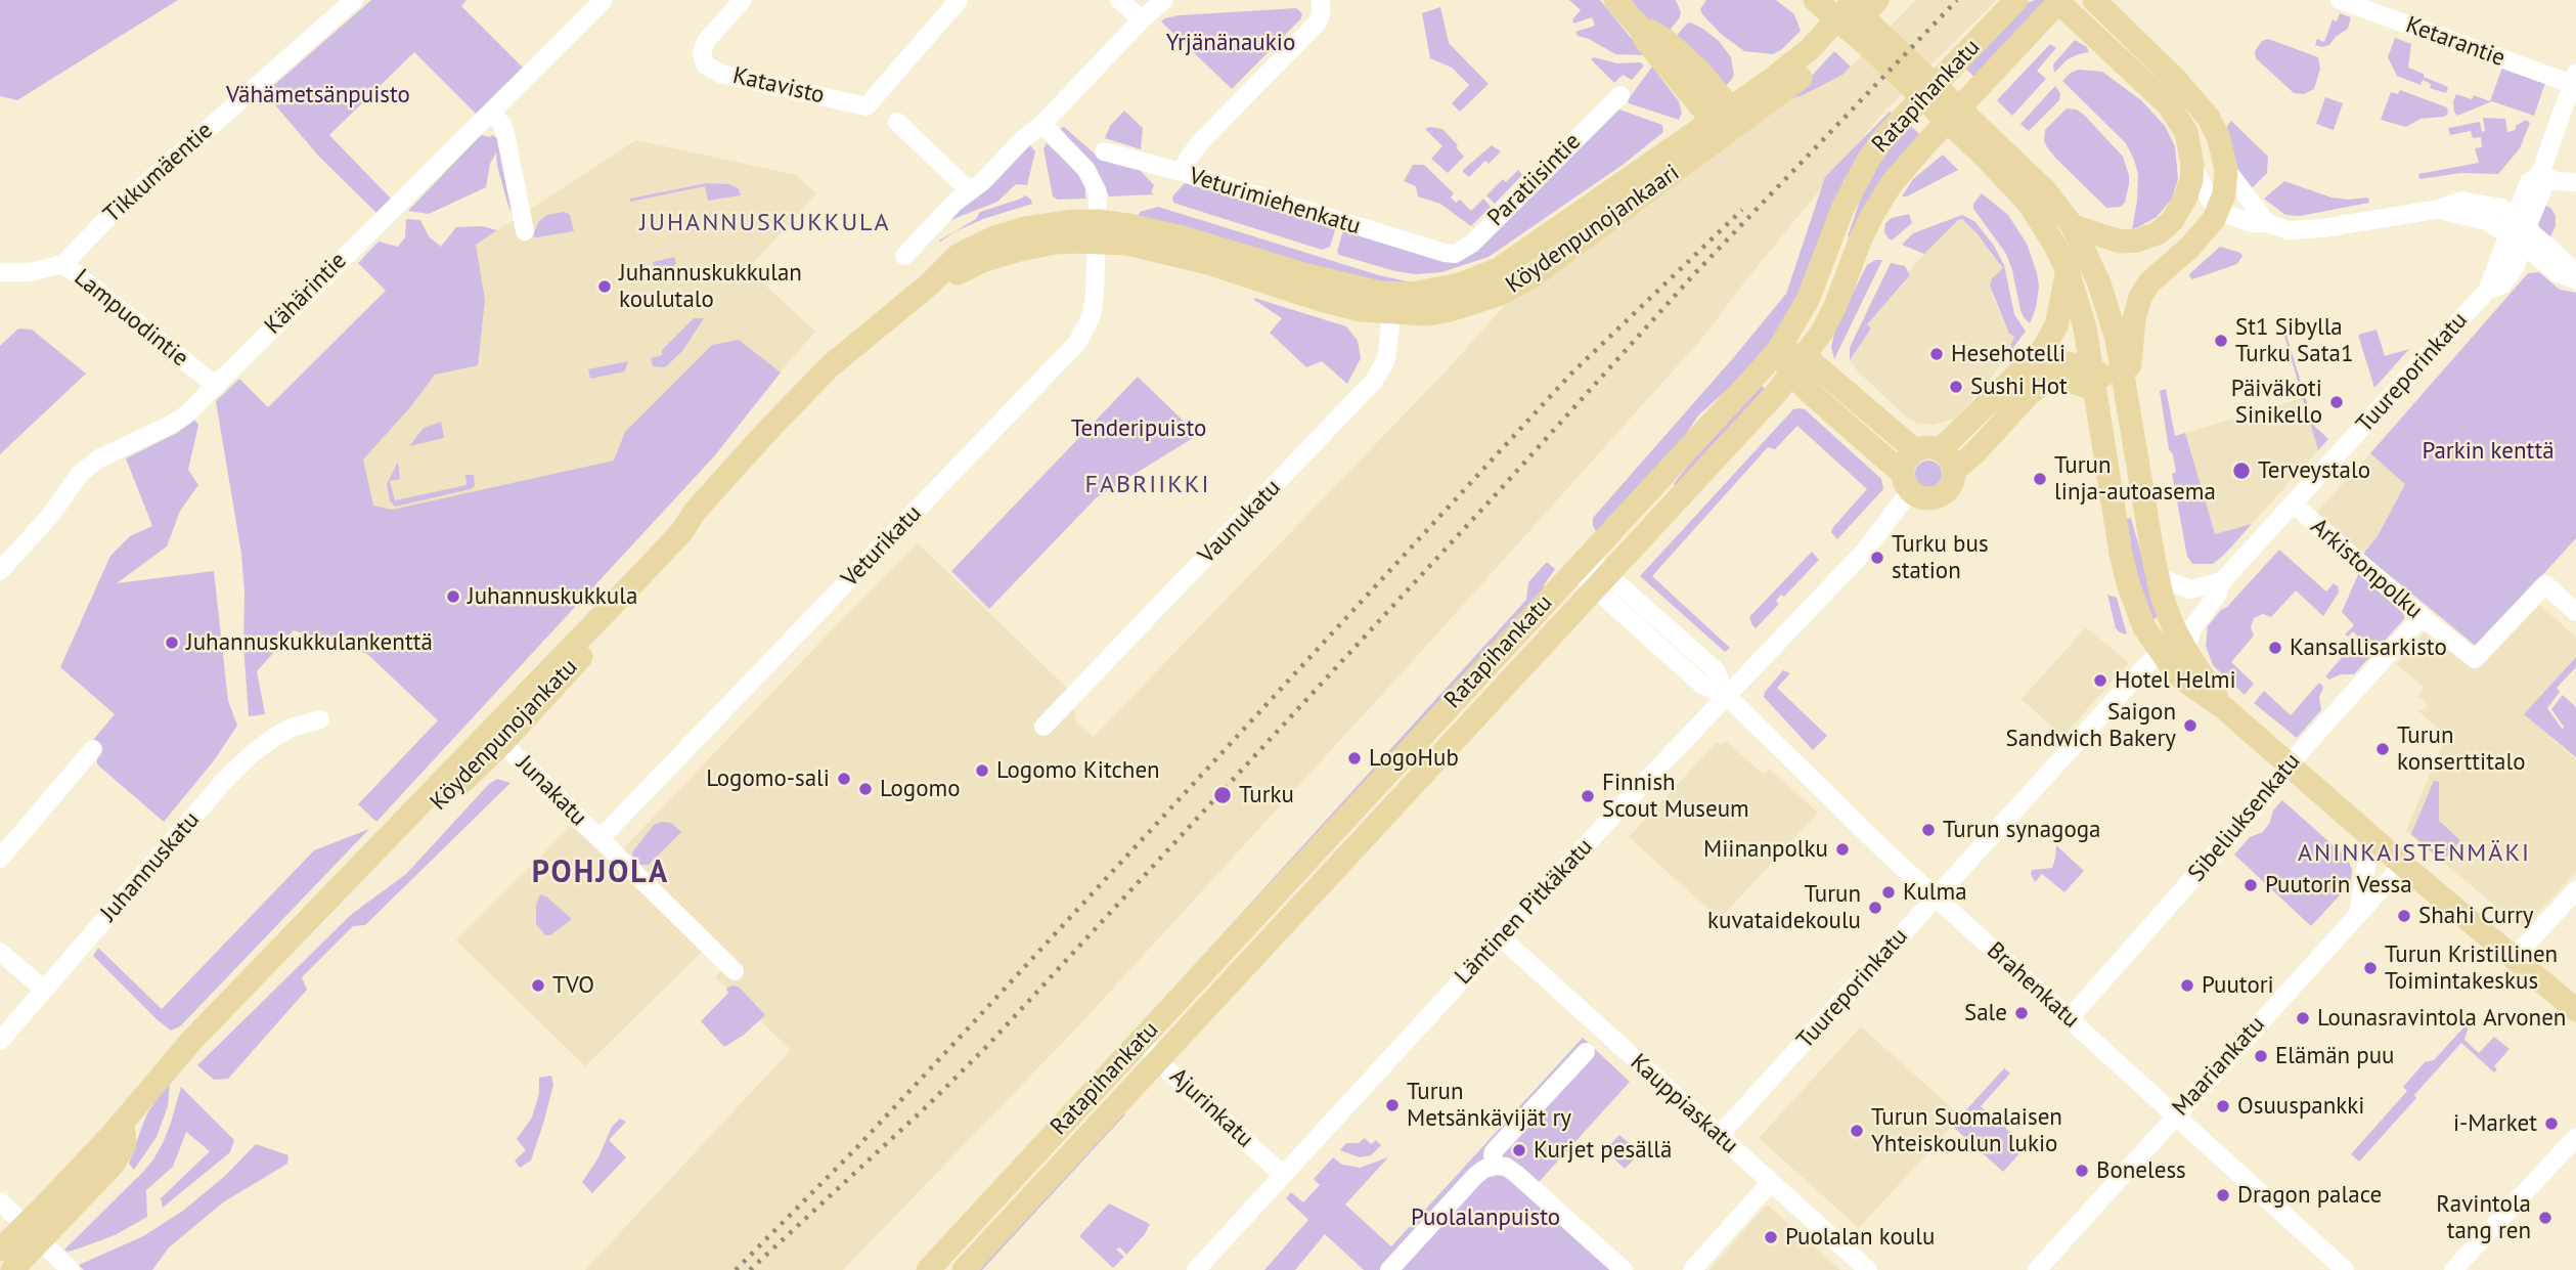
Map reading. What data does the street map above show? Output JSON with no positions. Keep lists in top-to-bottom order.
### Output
{
  "streets": {
    "main road": ["Ratapihankatu", "Köydenpunojankaari", "Köydenpunojankatu"],
    "street": [
      "Ketarantie",
      "Katavisto",
      "Tikkumäentie",
      "Paratiisintie",
      "Veturimiehenkatu",
      "Kähärintie",
      "Lampuodintie",
      "Tuureporinkatu",
      "Vaunukatu",
      "Veturikatu",
      "Arkistonpolku",
      "Junakatu",
      "Sibeliuksenkatu",
      "Juhannuskatu",
      "Läntinen Pitkäkatu",
      "Brahenkatu",
      "Maariankatu",
      "Kauppiaskatu",
      "Ajurinkatu"
    ]
  },
  "crossings": [
    ["Ketarantie", "Tuureporinkatu"],
    ["Ratapihankatu", "Brahenkatu"],
    ["Ratapihankatu", "Ajurinkatu"],
    ["Tikkumäentie", "Lampuodintie"],
    ["Paratiisintie", "Veturimiehenkatu"],
    ["Köydenpunojankaari", "Vaunukatu"],
    ["Köydenpunojankaari", "Veturikatu"],
    ["Köydenpunojankaari", "Köydenpunojankatu"],
    ["Kähärintie", "Lampuodintie"],
    ["Tuureporinkatu", "Arkistonpolku"],
    ["Tuureporinkatu", "Brahenkatu"],
    ["Tuureporinkatu", "Kauppiaskatu"],
    ["Veturikatu", "Köydenpunojankatu"],
    ["Veturikatu", "Junakatu"],
    ["Arkistonpolku", "Sibeliuksenkatu"],
    ["Köydenpunojankatu", "Junakatu"],
    ["Sibeliuksenkatu", "Brahenkatu"],
    ["Läntinen Pitkäkatu", "Brahenkatu"],
    ["Läntinen Pitkäkatu", "Kauppiaskatu"],
    ["Läntinen Pitkäkatu", "Ajurinkatu"],
    ["Brahenkatu", "Maariankatu"]
  ],
  "districts": [
    "JUHANNUSKUKKULA",
    "FABRIIKKI",
    "ANINKAISTENMÄKI",
    "POHJOLA"
  ],
  "parks": [
    "Yrjänänaukio",
    "Vähämetsänpuisto",
    "Tenderipuisto",
    "Parkin kenttä",
    "Puolalanpuisto"
  ],
  "places": [
    "Juhannuskukkulan koulutalo",
    "St1 Sibylla Turku Sata1",
    "Hesehotelli",
    "Sushi Hot",
    "Päiväkoti Sinikello",
    "Terveystalo",
    "Turun linja-autoasema",
    "Turku bus station",
    "Juhannuskukkula",
    "Juhannuskukkulankenttä",
    "Kansallisarkisto",
    "Hotel Helmi",
    "Saigon Sandwich Bakery",
    "Turun konserttitalo",
    "LogoHub",
    "Logomo Kitchen",
    "Logomo-sali",
    "Logomo",
    "Turku",
    "Finnish Scout Museum",
    "Turun synagoga",
    "Miinanpolku",
    "Puutorin Vessa",
    "Kulma",
    "Turun kuvataidekoulu",
    "Shahi Curry",
    "Turun Kristillinen Toimintakeskus",
    "TVO",
    "Puutori",
    "Sale",
    "Lounasravintola Arvonen",
    "Elämän puu",
    "Turun Metsänkävijät ry",
    "Osuuspankki",
    "i-Market",
    "Turun Suomalaisen Yhteiskoulun lukio",
    "Kurjet pesällä",
    "Boneless",
    "Dragon palace",
    "Ravintola tang ren",
    "Puolalan koulu"
  ]
}
